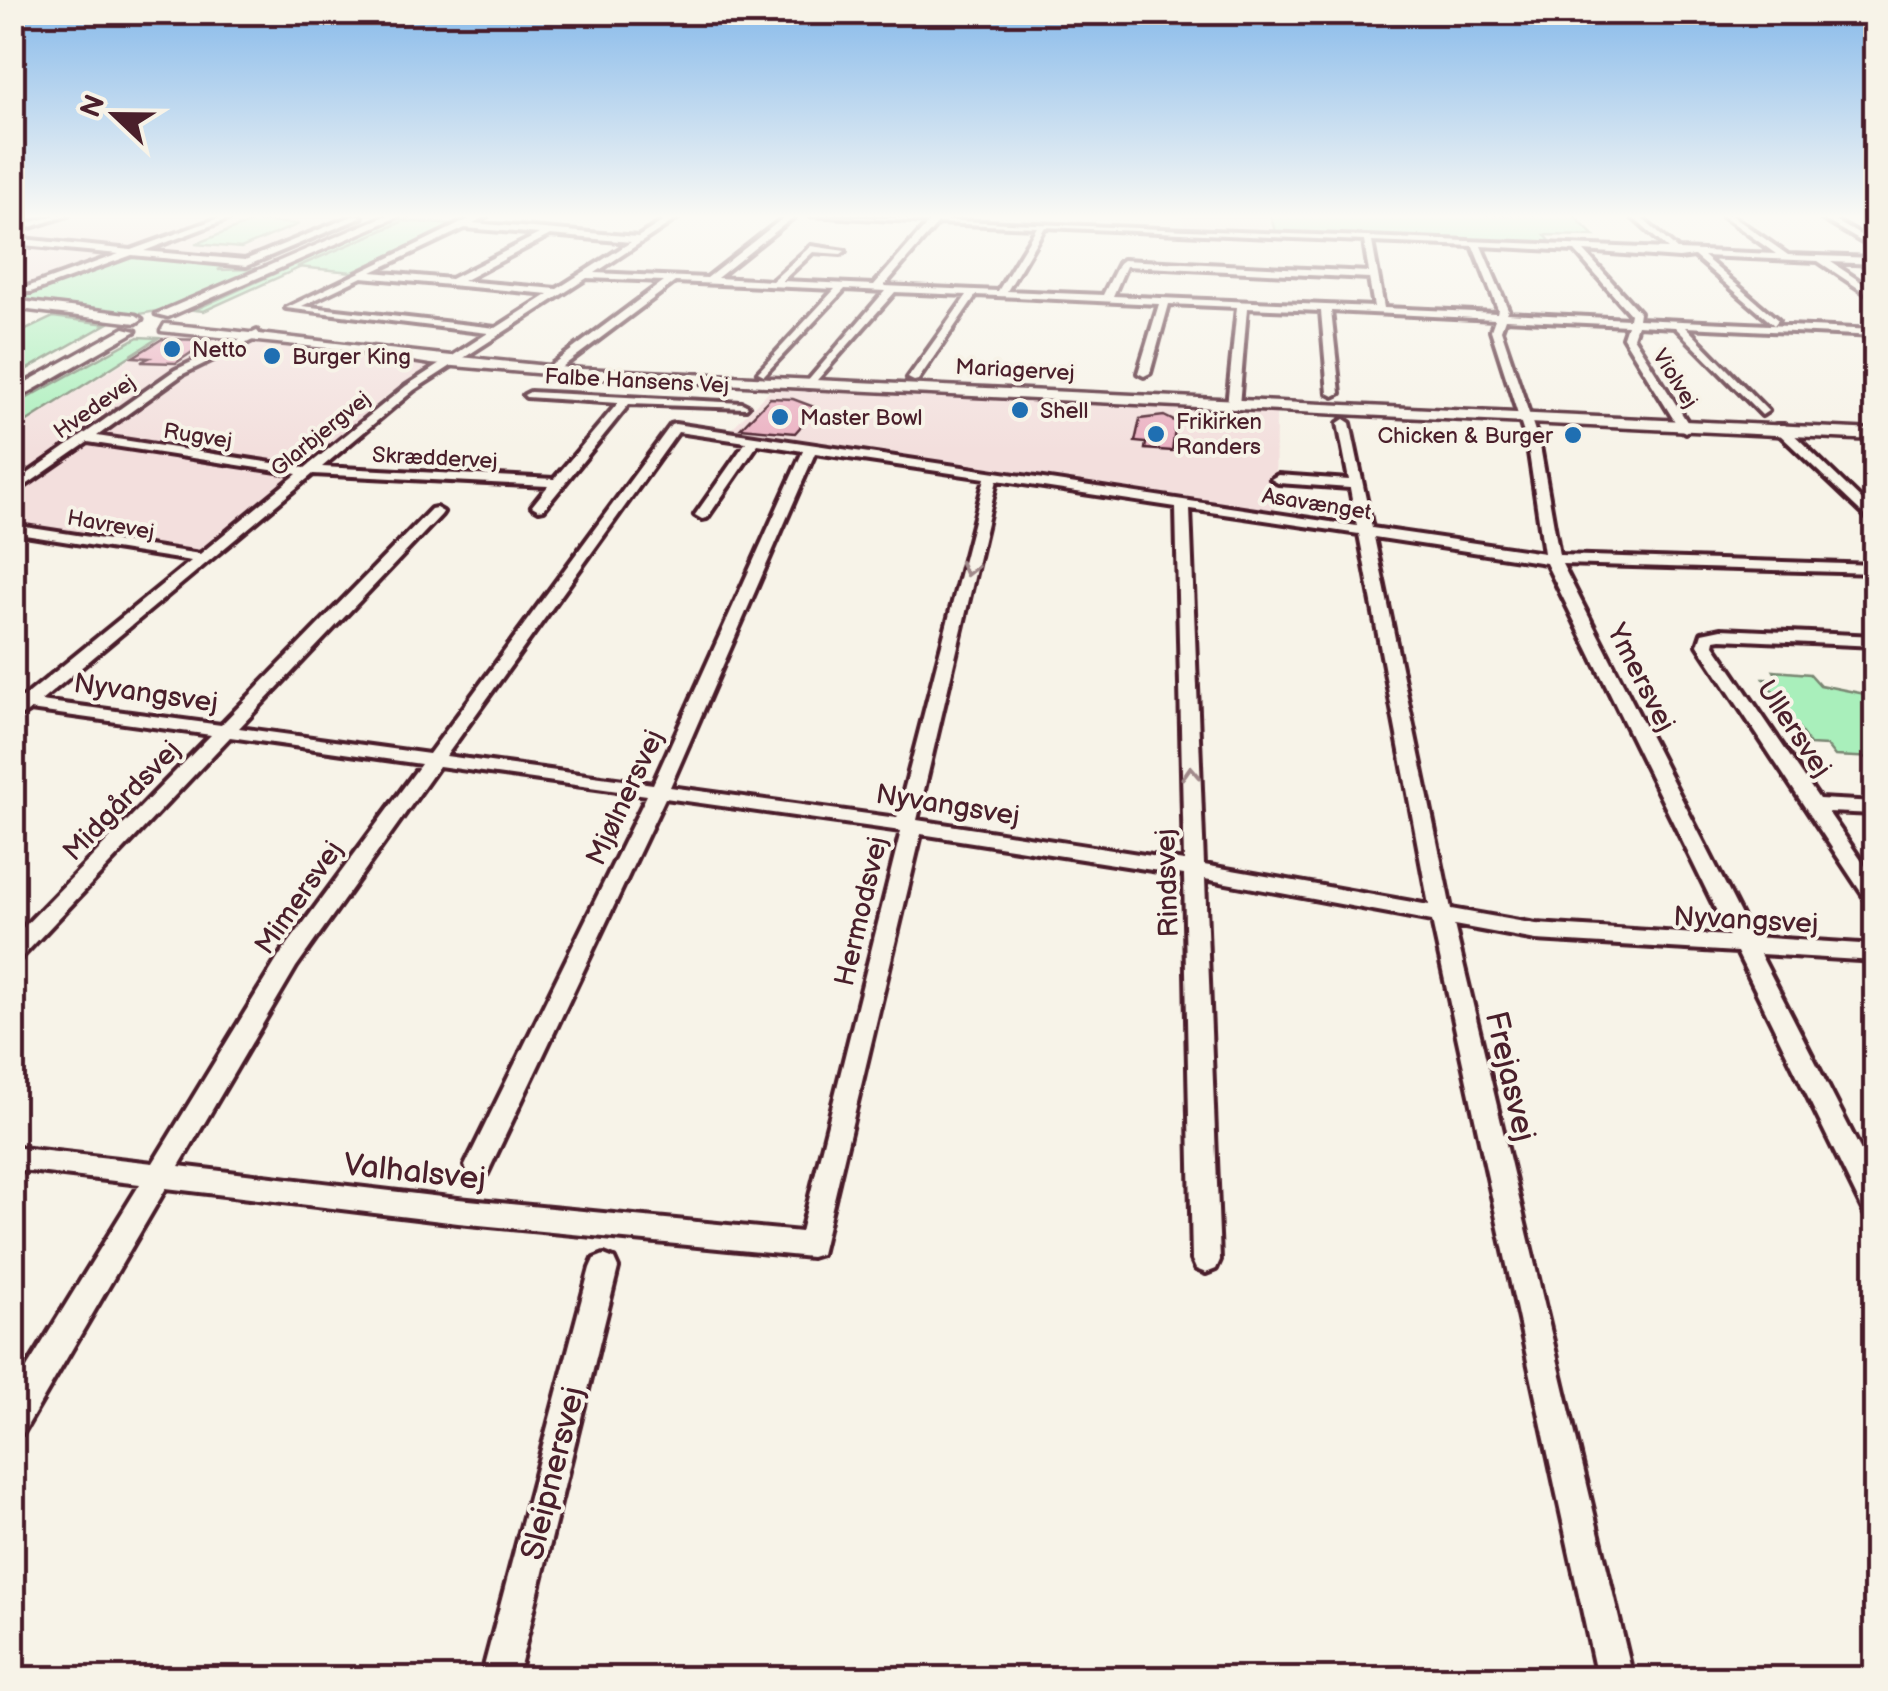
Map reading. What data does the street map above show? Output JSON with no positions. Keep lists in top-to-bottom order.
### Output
{
  "streets": {
    "street": [
      "Mariagervej",
      "Violvej",
      "Falbe Hansens Vej",
      "Hvedevej",
      "Glarbjergvej",
      "Rugvej",
      "Skræddervej",
      "Asavænget",
      "Havrevej",
      "Ymersvej",
      "Nyvangsvej",
      "Ullersvej",
      "Mjølnersvej",
      "Midgårdsvej",
      "Rindsvej",
      "Mimersvej",
      "Hermodsvej",
      "Frejasvej",
      "Valhalsvej",
      "Sleipnersvej"
    ]
  },
  "crossings": [
    ["Mariagervej", "Violvej"],
    ["Mariagervej", "Hvedevej"],
    ["Mariagervej", "Glarbjergvej"],
    ["Mariagervej", "Ymersvej"],
    ["Hvedevej", "Rugvej"],
    ["Glarbjergvej", "Rugvej"],
    ["Glarbjergvej", "Skræddervej"],
    ["Glarbjergvej", "Havrevej"],
    ["Glarbjergvej", "Nyvangsvej"],
    ["Rugvej", "Skræddervej"],
    ["Asavænget", "Ymersvej"],
    ["Asavænget", "Mjølnersvej"],
    ["Asavænget", "Rindsvej"],
    ["Asavænget", "Mimersvej"],
    ["Asavænget", "Hermodsvej"],
    ["Asavænget", "Frejasvej"],
    ["Ymersvej", "Nyvangsvej"],
    ["Nyvangsvej", "Mjølnersvej"],
    ["Nyvangsvej", "Midgårdsvej"],
    ["Nyvangsvej", "Rindsvej"],
    ["Nyvangsvej", "Mimersvej"],
    ["Nyvangsvej", "Hermodsvej"],
    ["Nyvangsvej", "Frejasvej"],
    ["Mimersvej", "Valhalsvej"],
    ["Hermodsvej", "Valhalsvej"]
  ],
  "one_way": ["Rindsvej", "Hermodsvej"],
  "places": [
    "Netto",
    "Burger King",
    "Shell",
    "Master Bowl",
    "Frikirken Randers",
    "Chicken & Burger"
  ],
  "north": "left"
}
